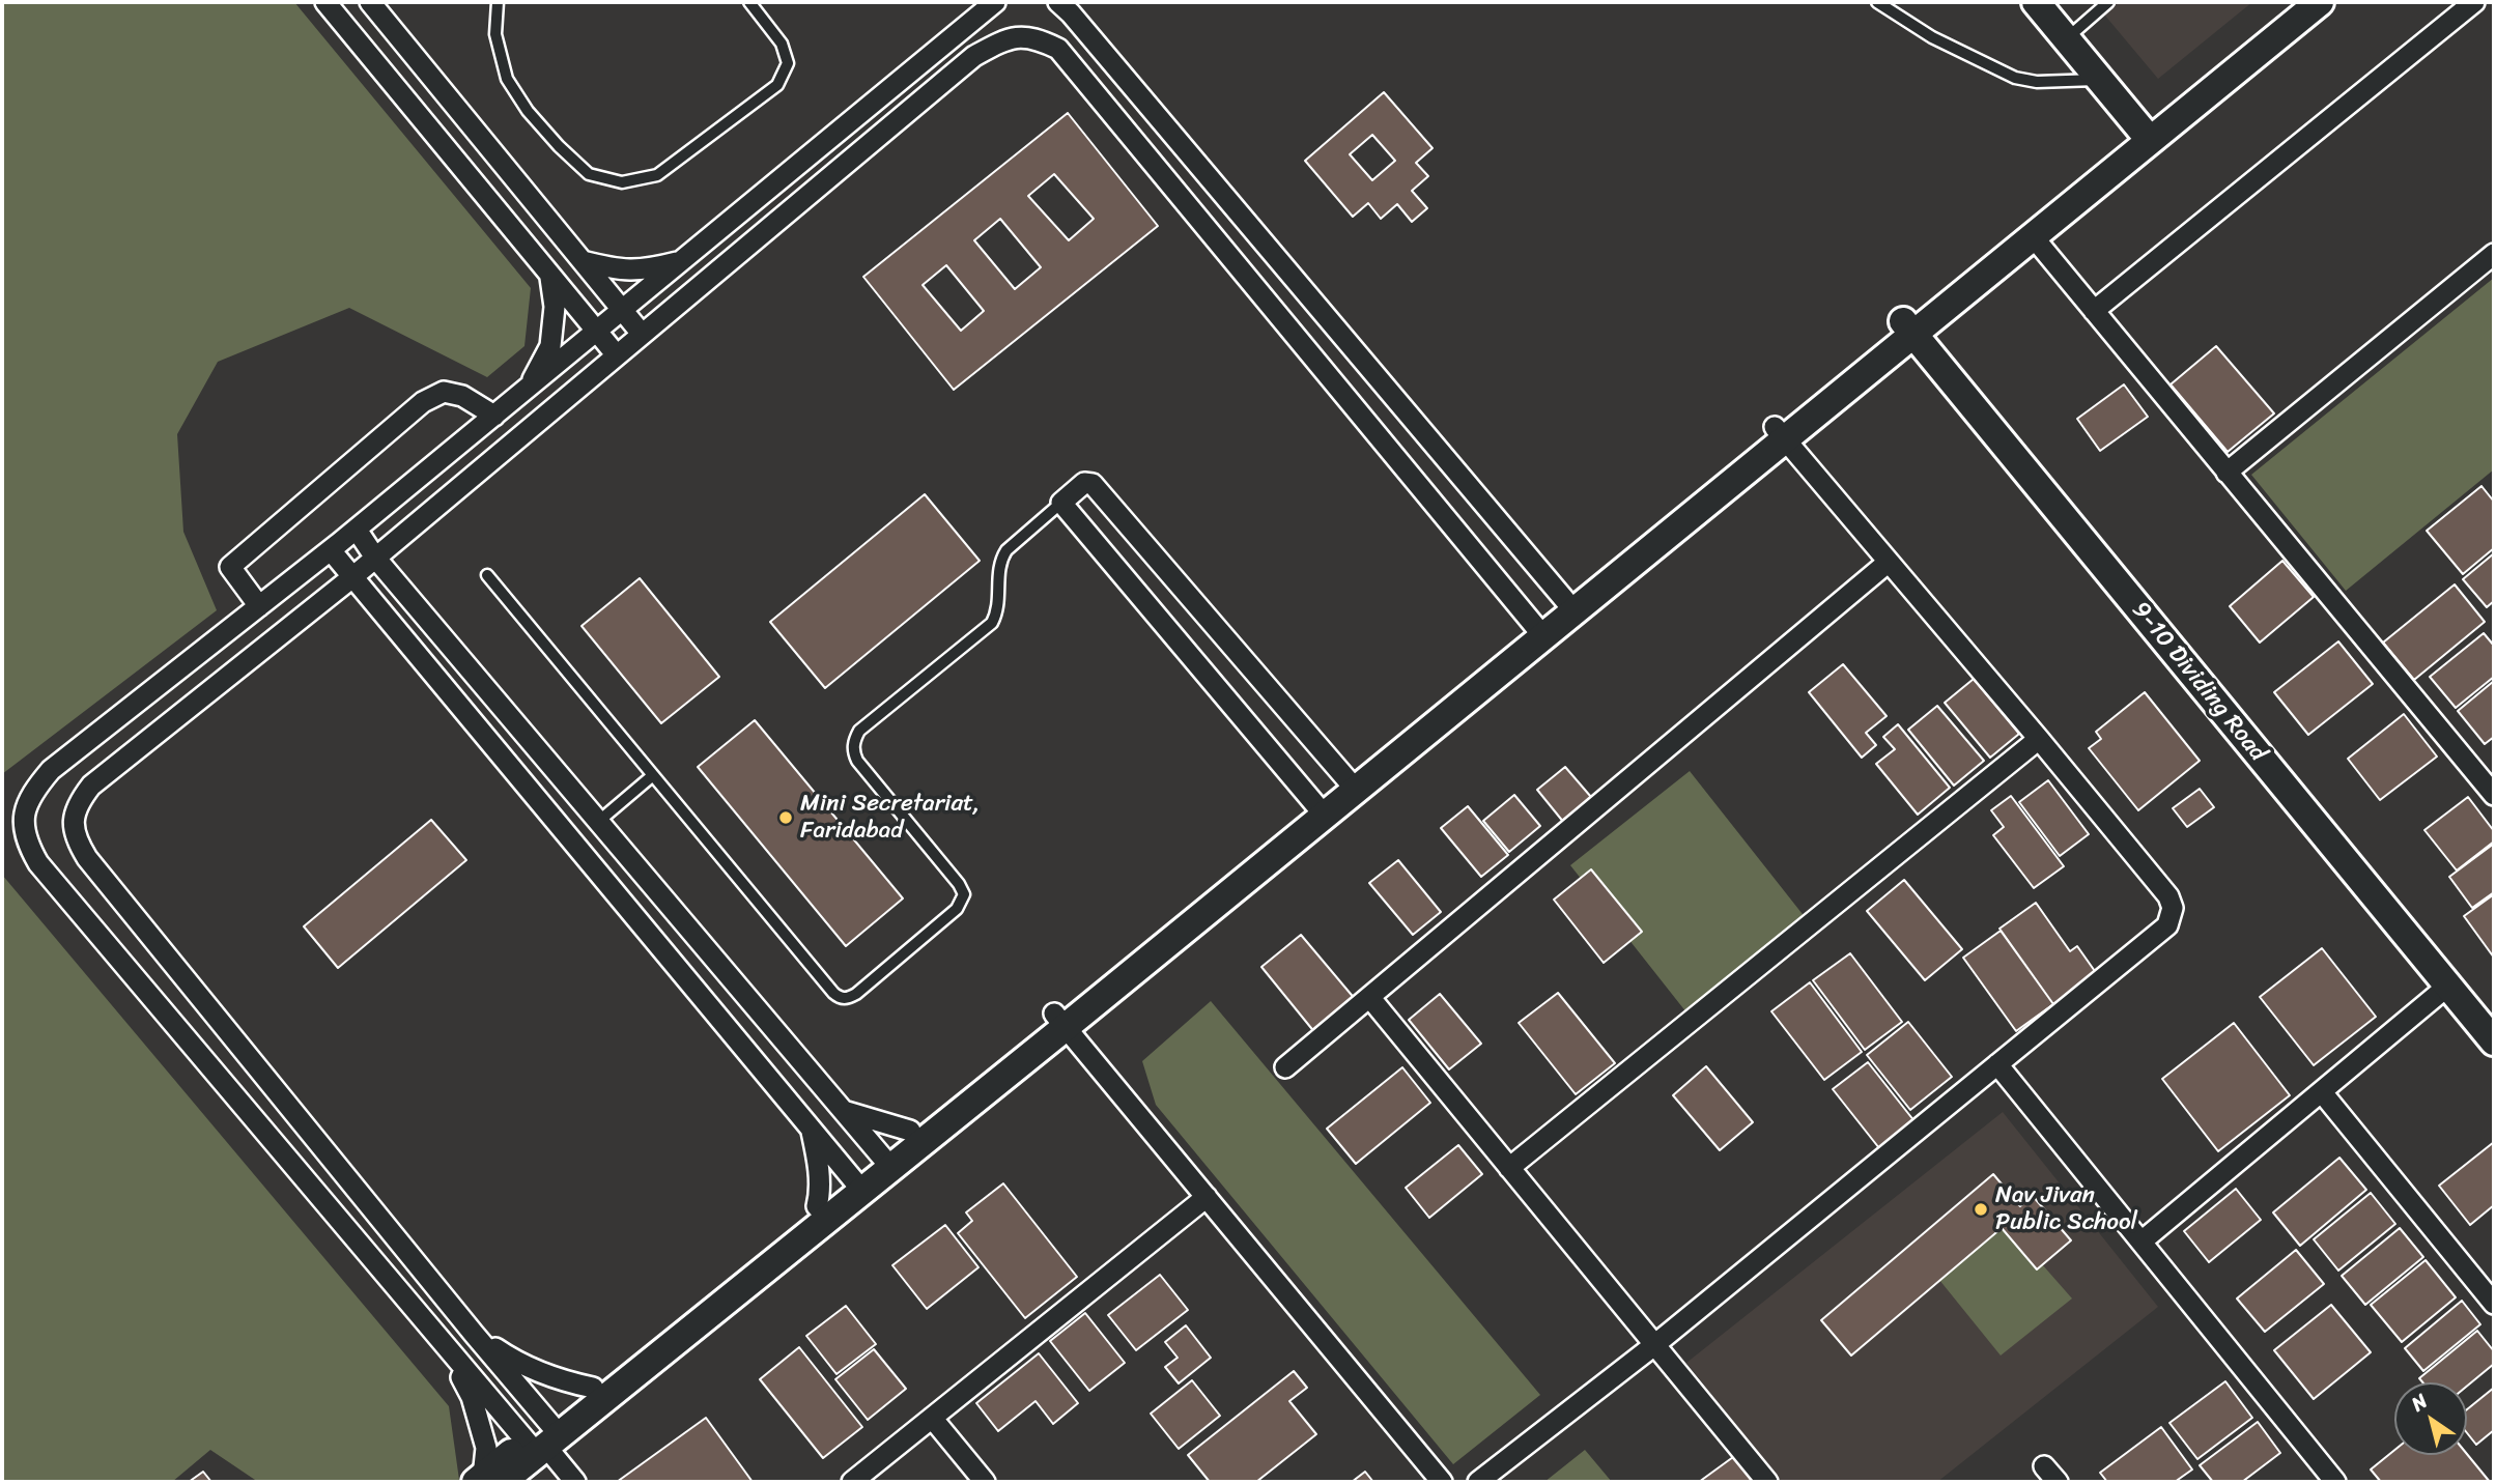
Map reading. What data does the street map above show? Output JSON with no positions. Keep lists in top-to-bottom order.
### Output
{
  "streets": {
    "street": ["9-10 Dividing Road"]
  },
  "places": ["Mini Secretariat, Faridabad", "Nav Jivan Public School"],
  "north": "top left"
}
